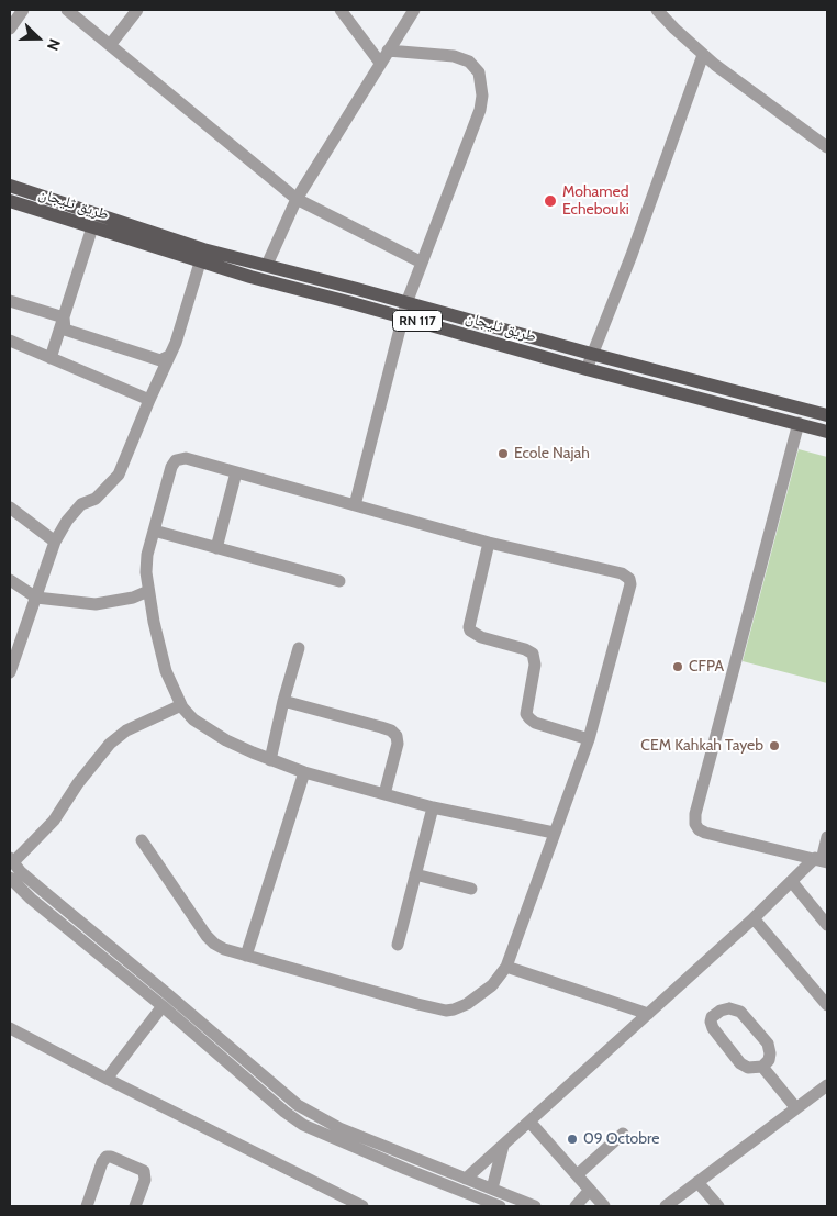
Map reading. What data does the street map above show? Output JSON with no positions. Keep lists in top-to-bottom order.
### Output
{
  "streets": {
    "main road": ["طريق ثليجان", "RN 117"]
  },
  "places": [
    "Mohamed Echebouki",
    "Ecole Najah",
    "CFPA",
    "CEM Kahkah Tayeb",
    "09 Octobre"
  ],
  "north": "right"
}
